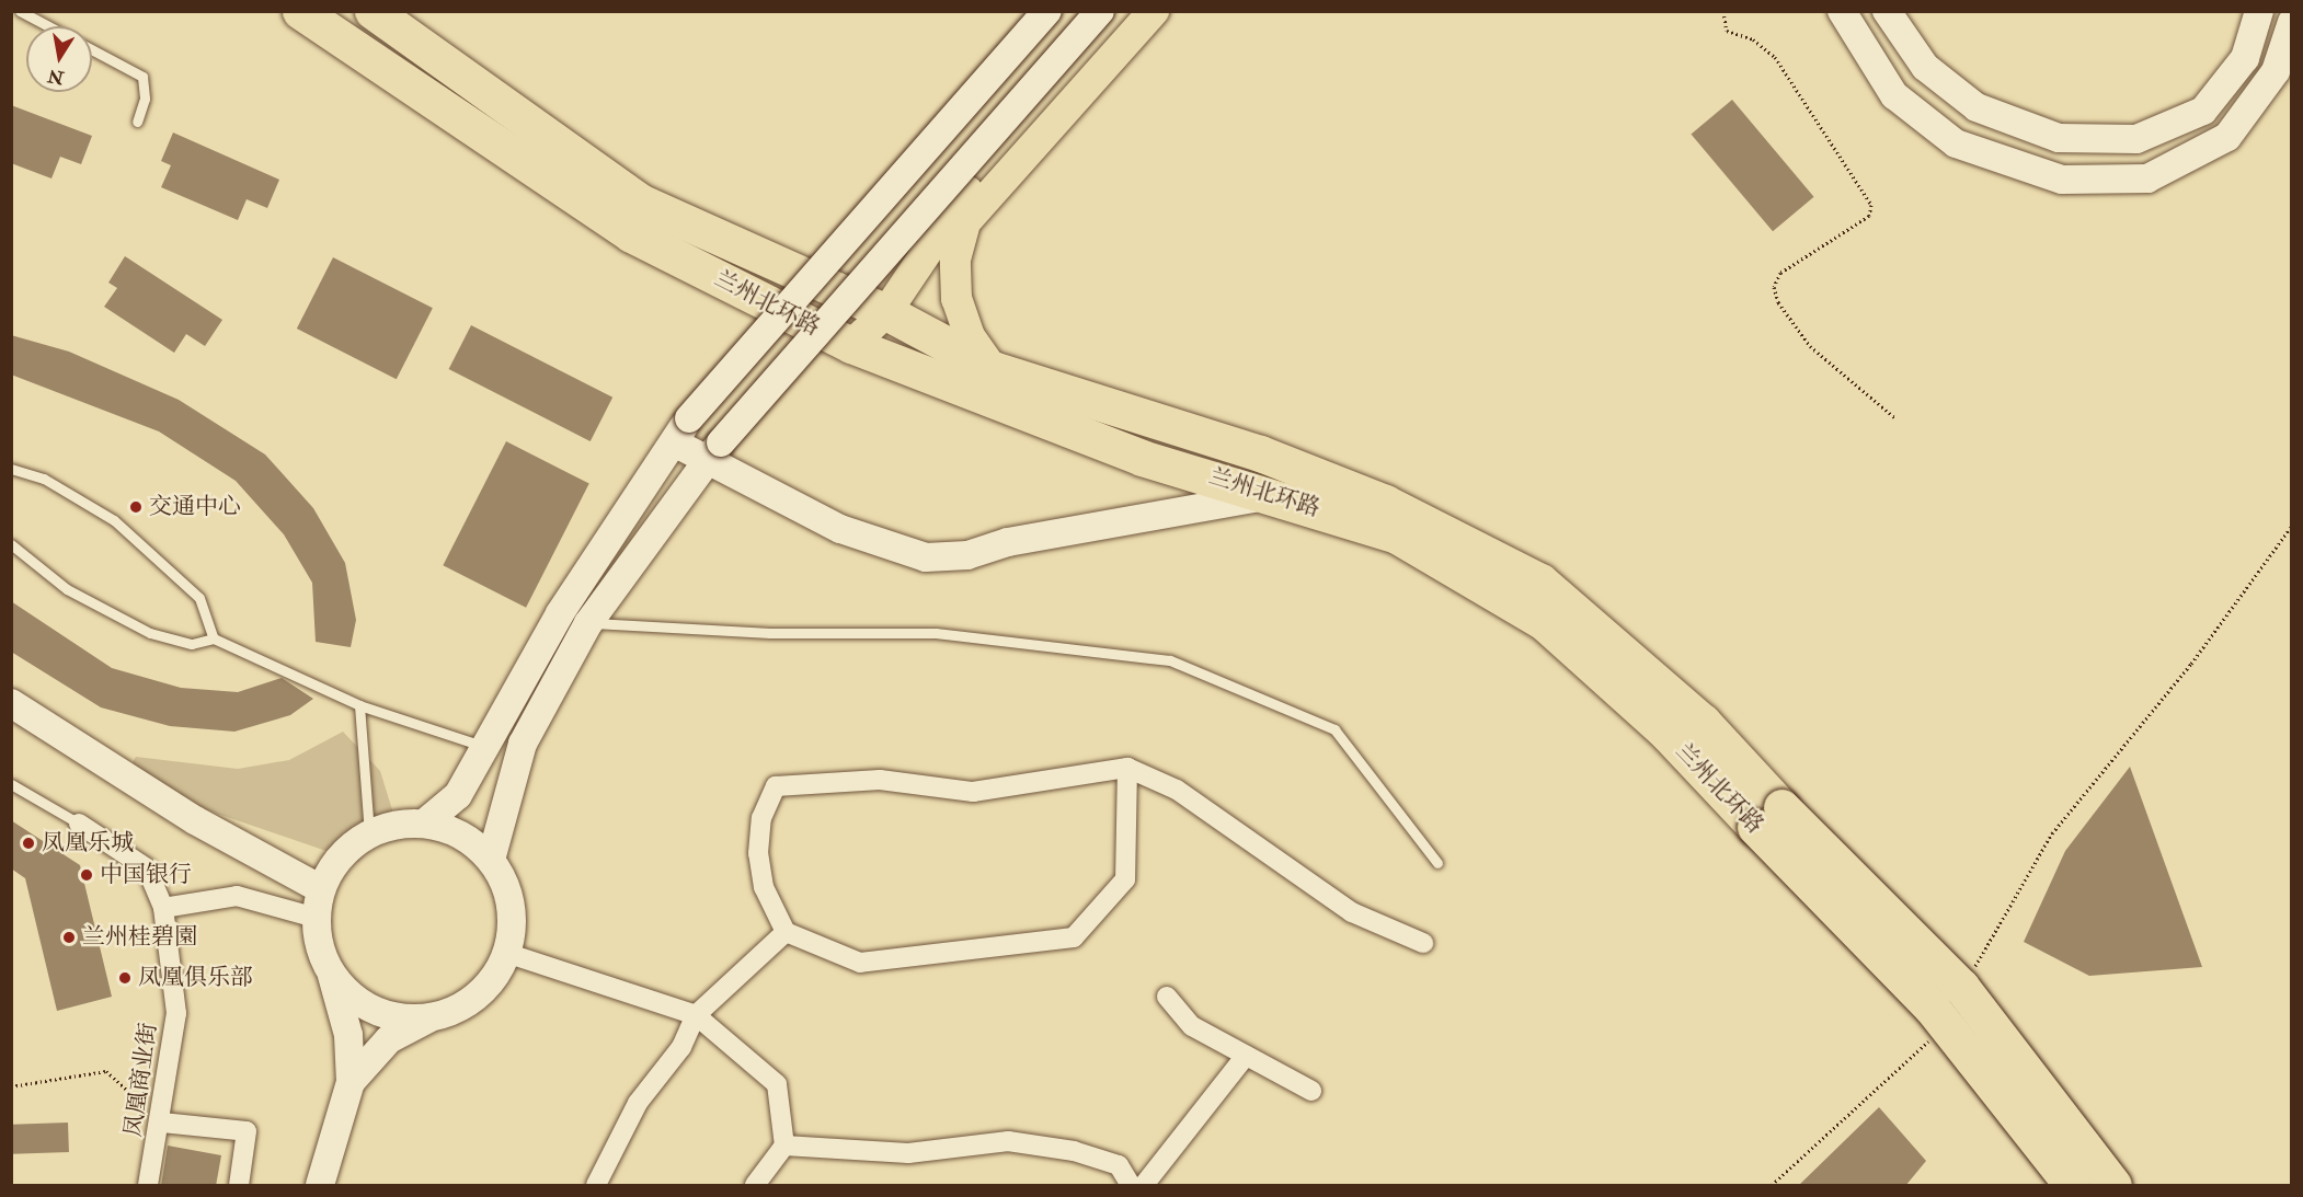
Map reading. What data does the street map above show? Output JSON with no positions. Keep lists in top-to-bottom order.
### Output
{
  "streets": {
    "highway": ["兰州北环路"],
    "street": ["凤凰商业街"]
  },
  "places": [
    "交通中心",
    "凤凰乐城",
    "中国银行",
    "兰州桂碧園",
    "凤凰俱乐部"
  ],
  "north": "bottom"
}
